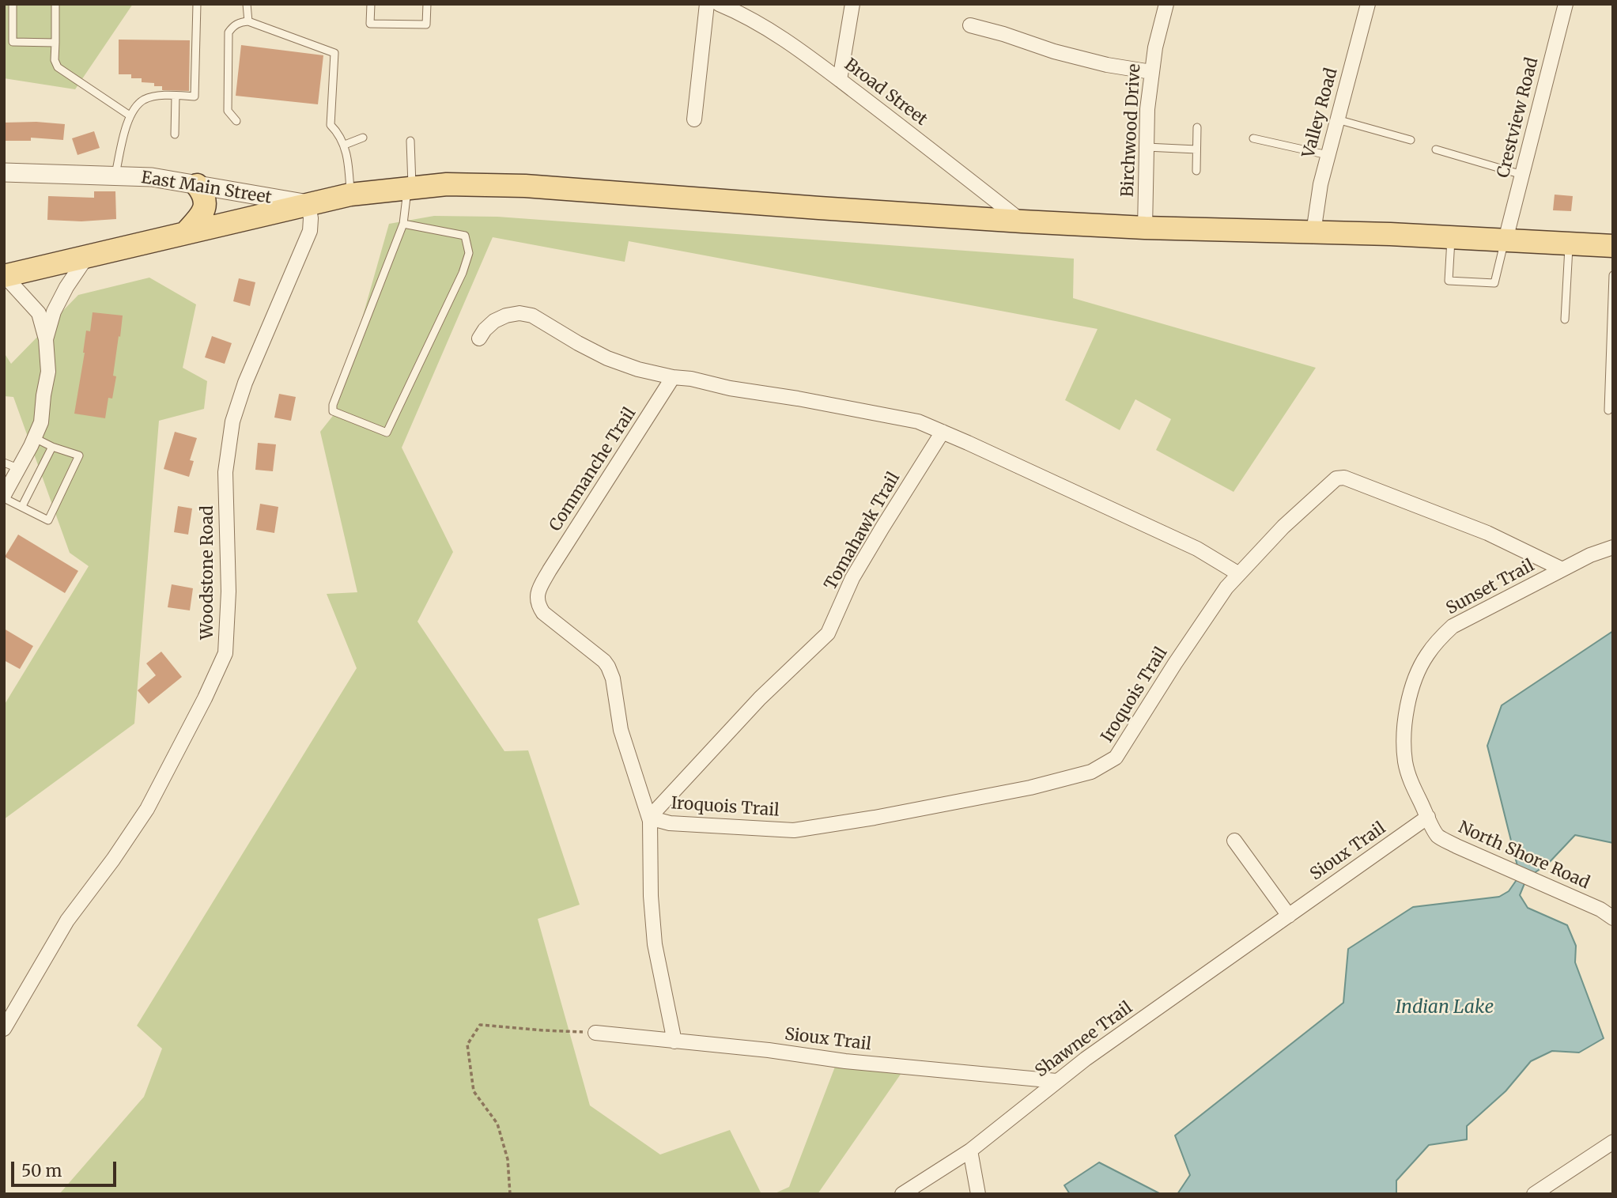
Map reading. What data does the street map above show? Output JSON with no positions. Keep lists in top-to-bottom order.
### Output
{
  "streets": {
    "street": [
      "Broad Street",
      "Valley Road",
      "Crestview Road",
      "Birchwood Drive",
      "East Main Street",
      "Commanche Trail",
      "Tomahawk Trail",
      "Woodstone Road",
      "Sunset Trail",
      "Iroquois Trail",
      "Sioux Trail",
      "North Shore Road",
      "Shawnee Trail"
    ]
  },
  "crossings": [
    ["East Main Street", "Woodstone Road"],
    ["Commanche Trail", "Tomahawk Trail"],
    ["Commanche Trail", "Iroquois Trail"],
    ["Tomahawk Trail", "Iroquois Trail"],
    ["Sunset Trail", "Iroquois Trail"],
    ["Sunset Trail", "Sioux Trail"],
    ["Sunset Trail", "North Shore Road"],
    ["Sioux Trail", "North Shore Road"],
    ["Sioux Trail", "Shawnee Trail"]
  ],
  "water": ["Indian Lake"],
  "scale_bar": "50 m"
}
